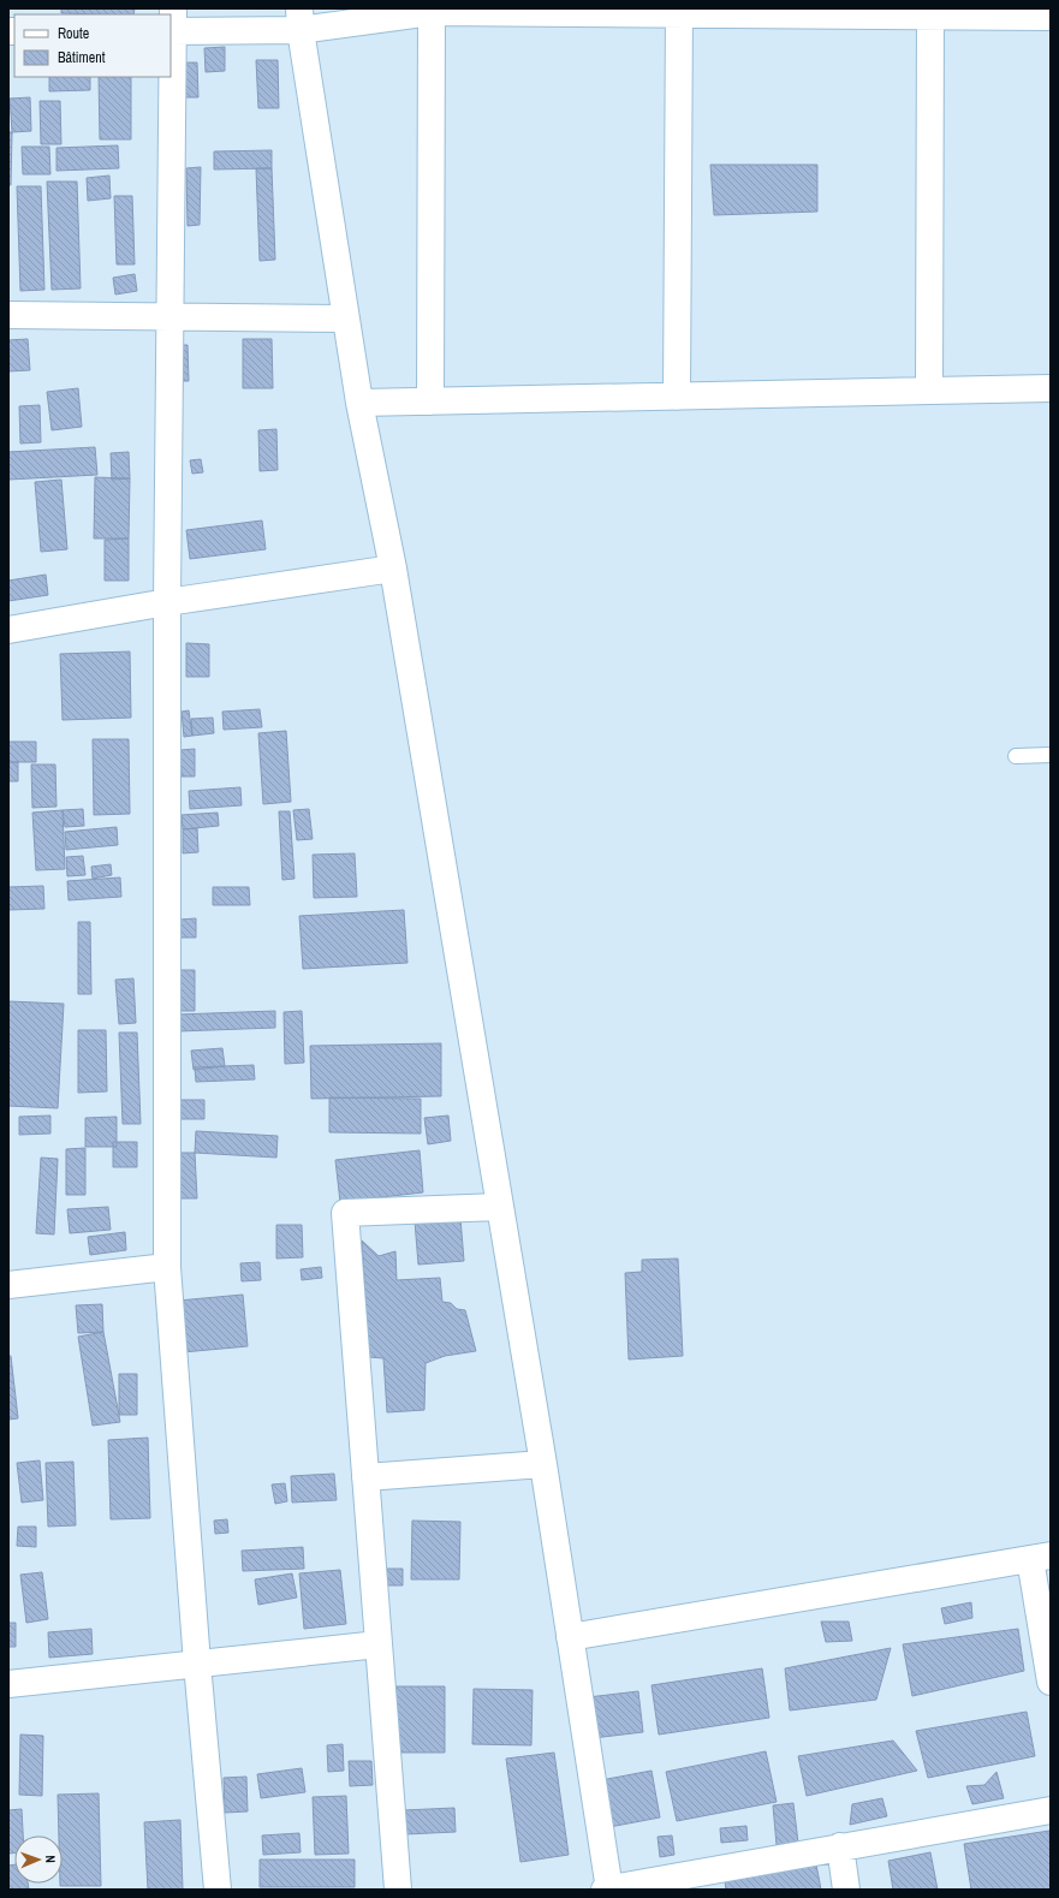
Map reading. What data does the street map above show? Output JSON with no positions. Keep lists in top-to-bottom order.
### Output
{
  "legend": ["Route", "Bâtiment"],
  "north": "right"
}
